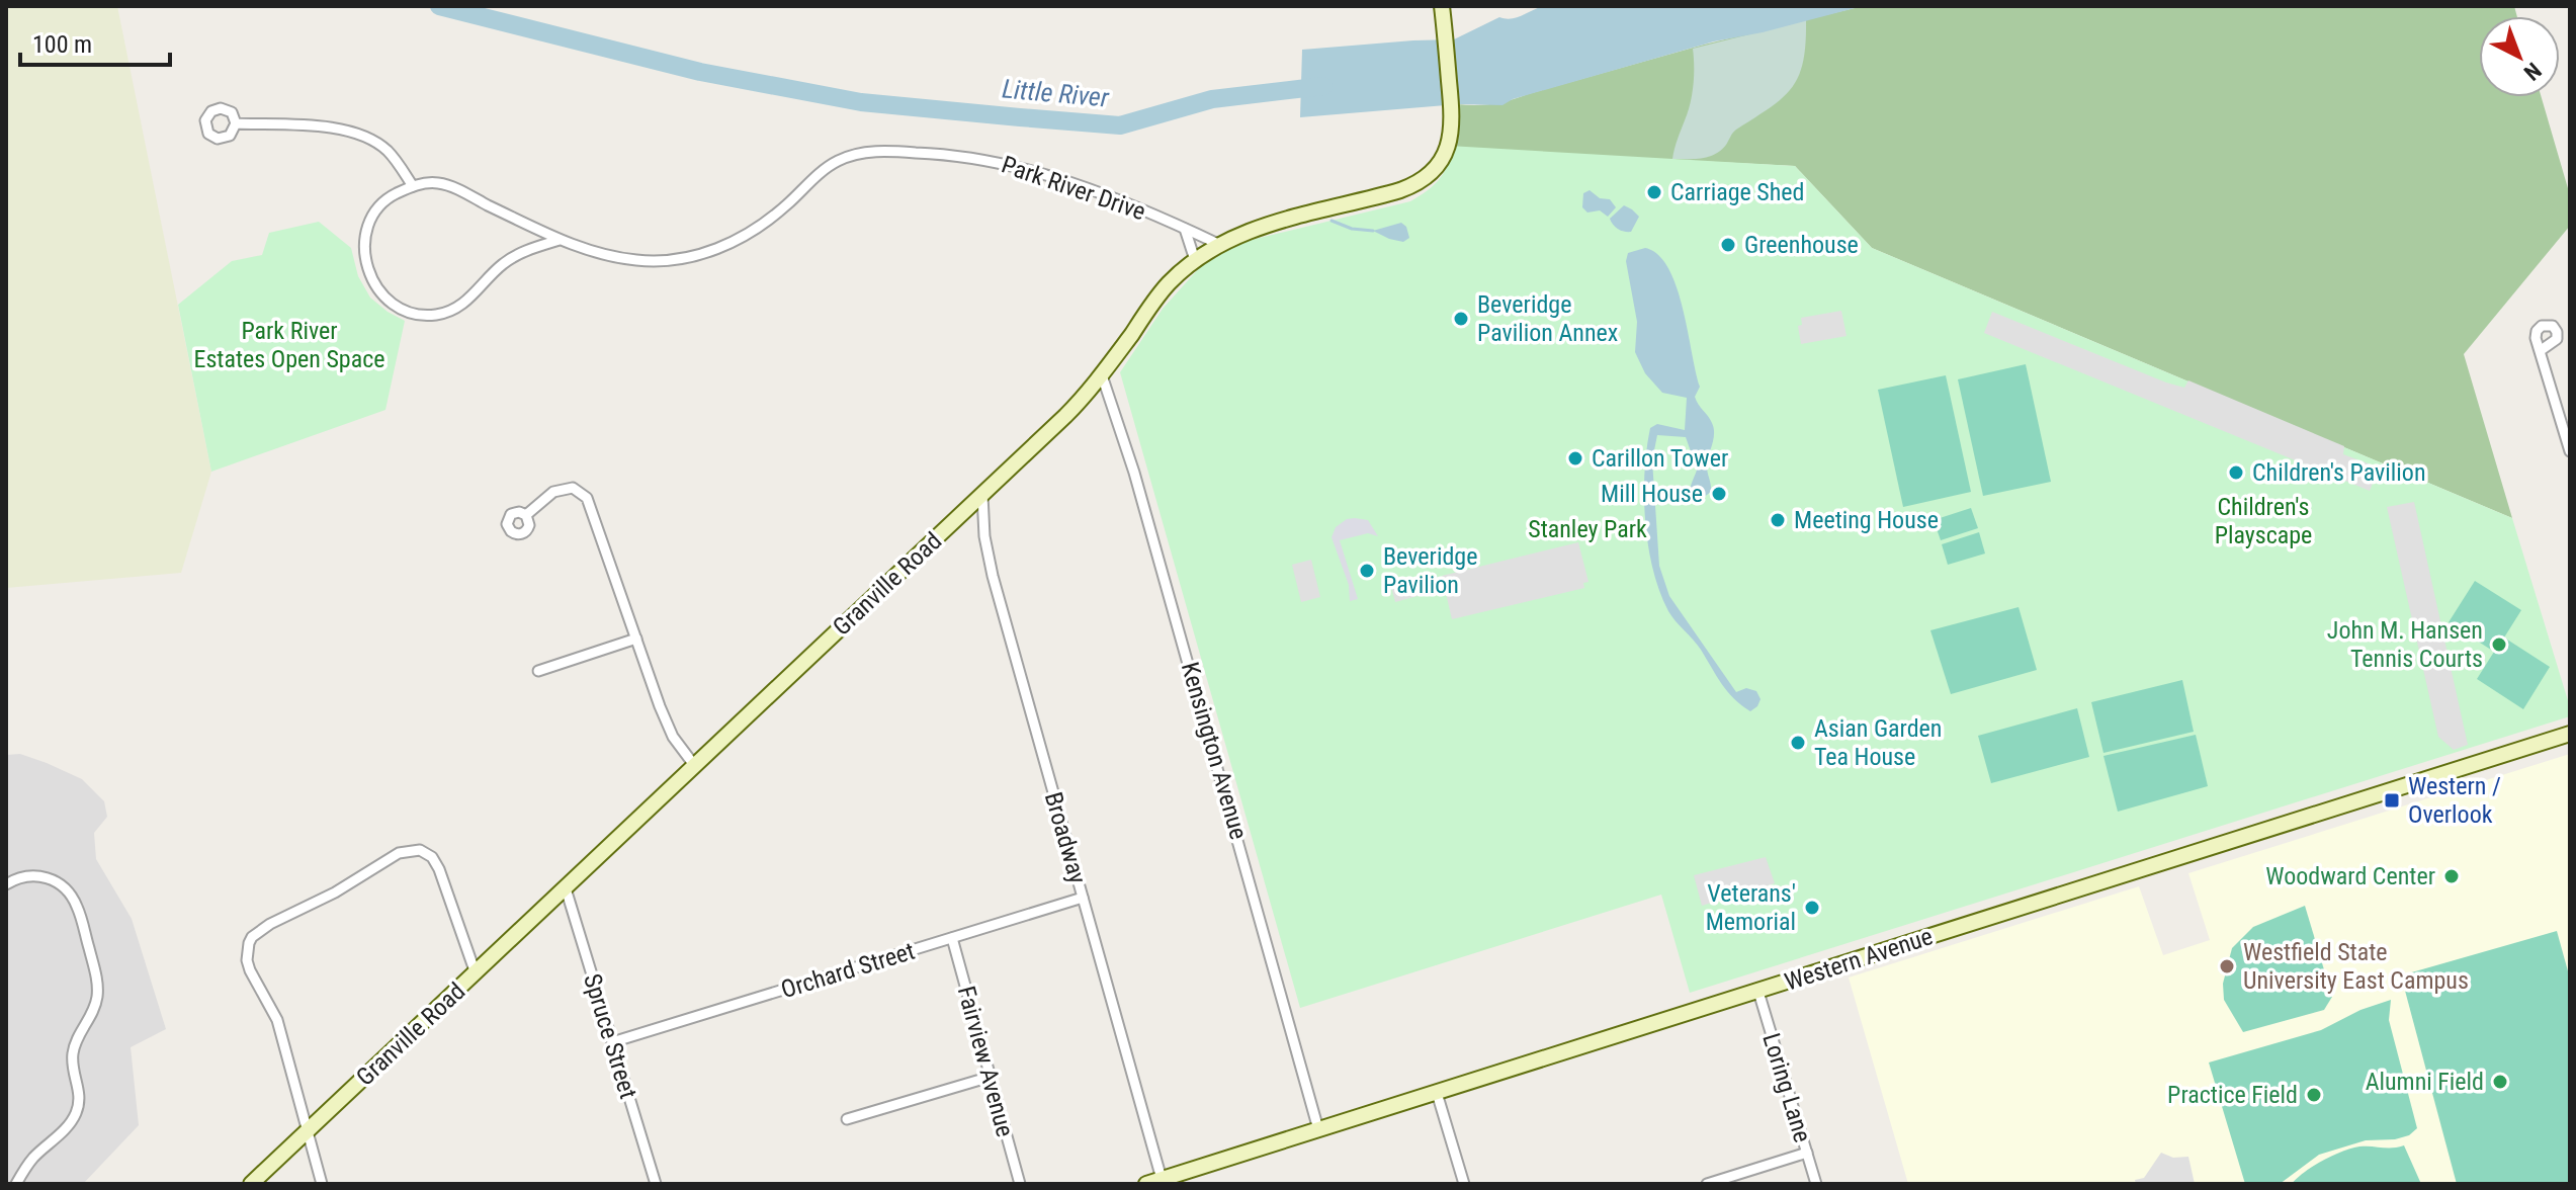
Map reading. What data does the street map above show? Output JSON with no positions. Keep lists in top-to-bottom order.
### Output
{
  "streets": {
    "street": [
      "Park River Drive",
      "Granville Road",
      "Kensington Avenue",
      "Broadway",
      "Western Avenue",
      "Orchard Street",
      "Spruce Street",
      "Fairview Avenue",
      "Loring Lane"
    ]
  },
  "crossings": [
    ["Park River Drive", "Granville Road"],
    ["Granville Road", "Kensington Avenue"],
    ["Granville Road", "Broadway"],
    ["Granville Road", "Spruce Street"],
    ["Kensington Avenue", "Western Avenue"],
    ["Broadway", "Western Avenue"],
    ["Broadway", "Orchard Street"],
    ["Western Avenue", "Loring Lane"],
    ["Orchard Street", "Spruce Street"],
    ["Orchard Street", "Fairview Avenue"]
  ],
  "water": ["Little River"],
  "parks": ["Park River Estates Open Space", "Children's Playscape", "Stanley Park"],
  "places": {
    "other": [
      "Carriage Shed",
      "Greenhouse",
      "Beveridge Pavilion Annex",
      "Carillon Tower",
      "Children's Pavilion",
      "Mill House",
      "Meeting House",
      "Beveridge Pavilion",
      "John M. Hansen Tennis Courts",
      "Asian Garden Tea House",
      "Woodward Center",
      "Veterans' Memorial",
      "Westfield State University East Campus",
      "Alumni Field",
      "Practice Field"
    ],
    "transit": ["Western / Overlook"]
  },
  "scale_bar": "100 m",
  "north": "bottom right"
}
